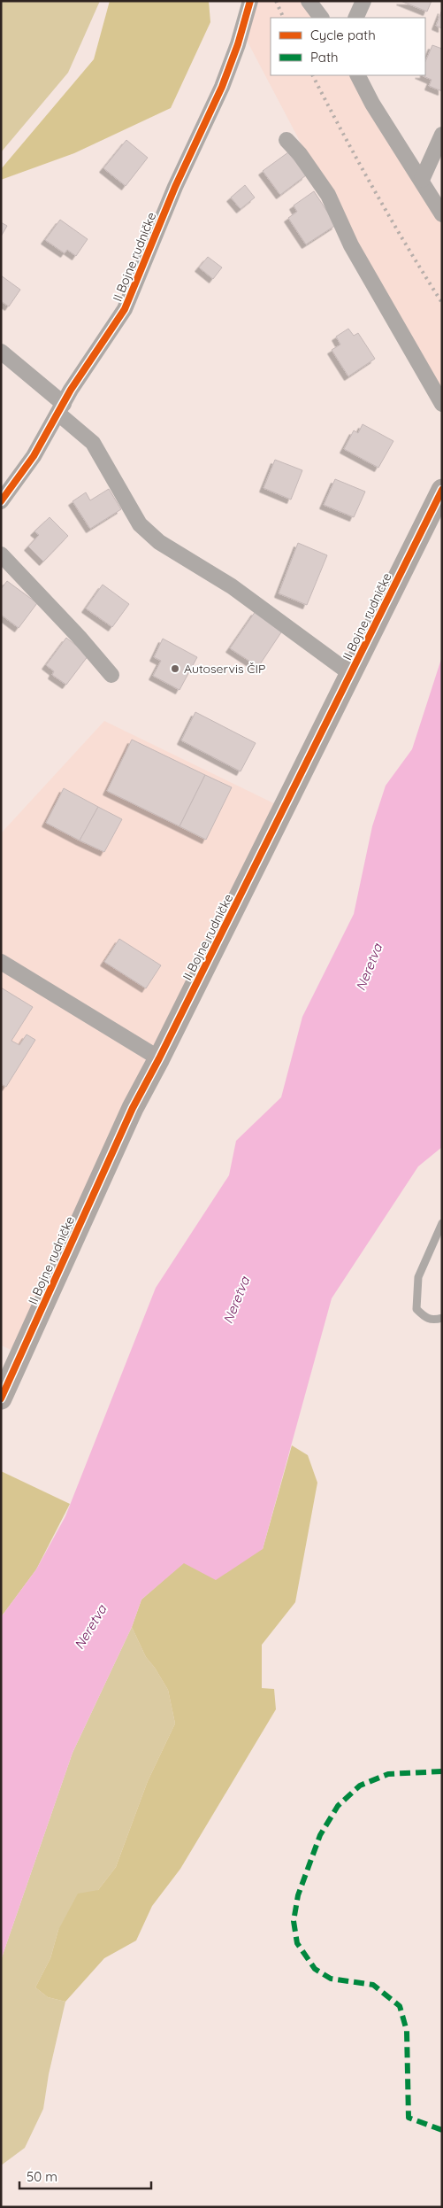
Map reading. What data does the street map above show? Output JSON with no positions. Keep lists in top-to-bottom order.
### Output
{
  "streets": {
    "street": ["II Bojne rudničke"]
  },
  "water": ["Neretva"],
  "places": ["Autoservis ČIP"],
  "legend": ["Cycle path", "Path"],
  "scale_bar": "50 m"
}
